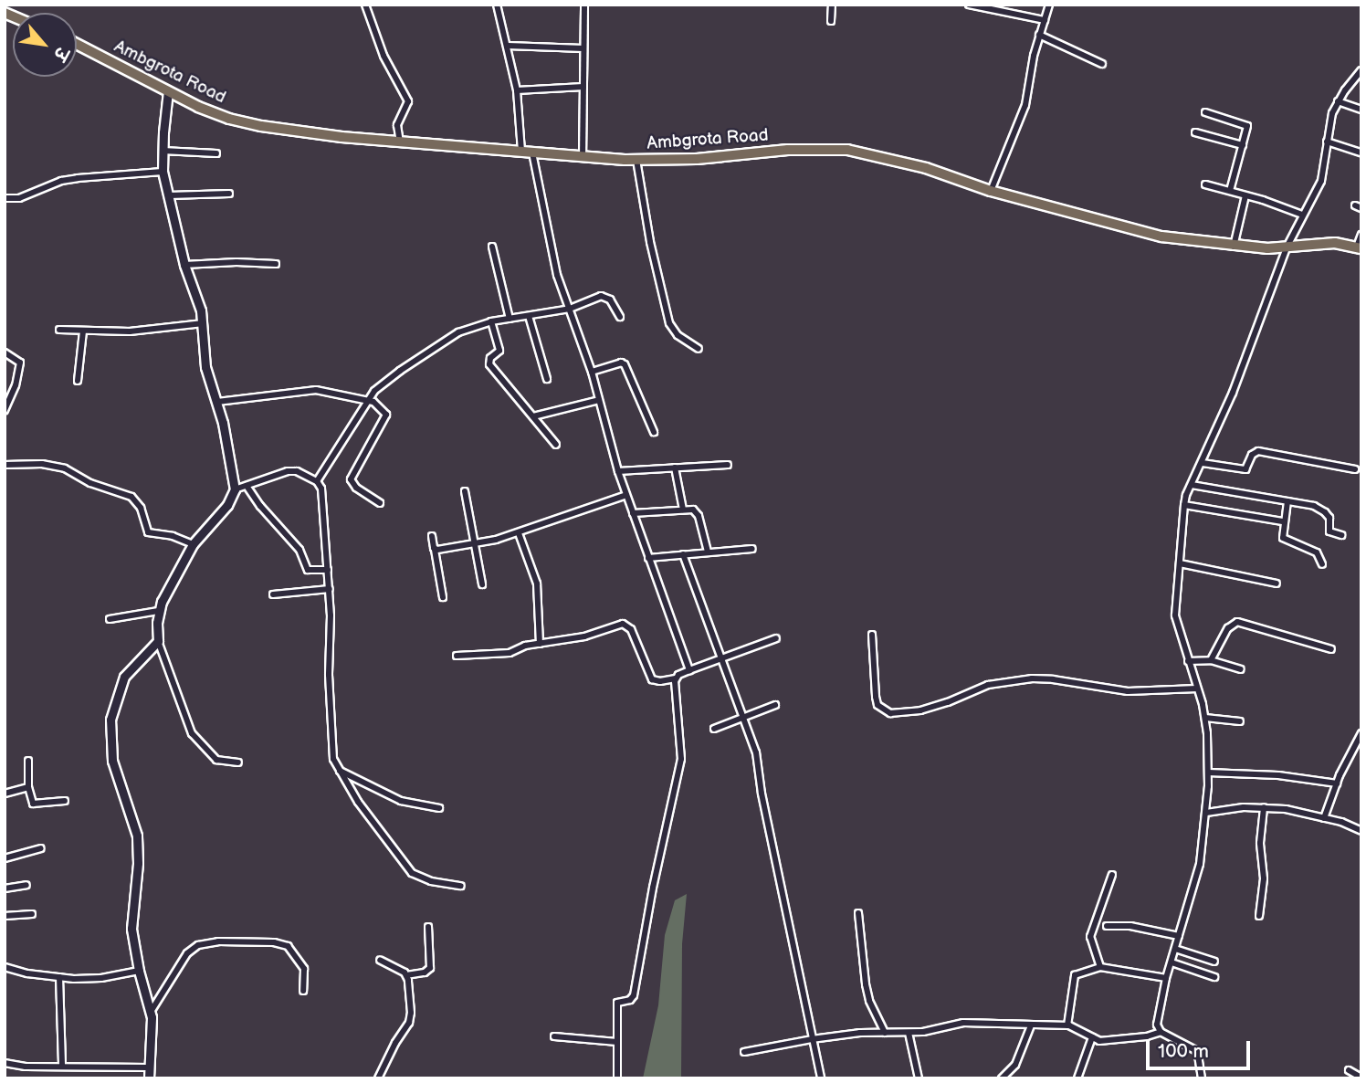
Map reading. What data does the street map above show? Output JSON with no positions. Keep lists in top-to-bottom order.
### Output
{
  "streets": {
    "main road": ["Ambgrota Road"]
  },
  "scale_bar": "100 m",
  "north": "bottom right"
}
